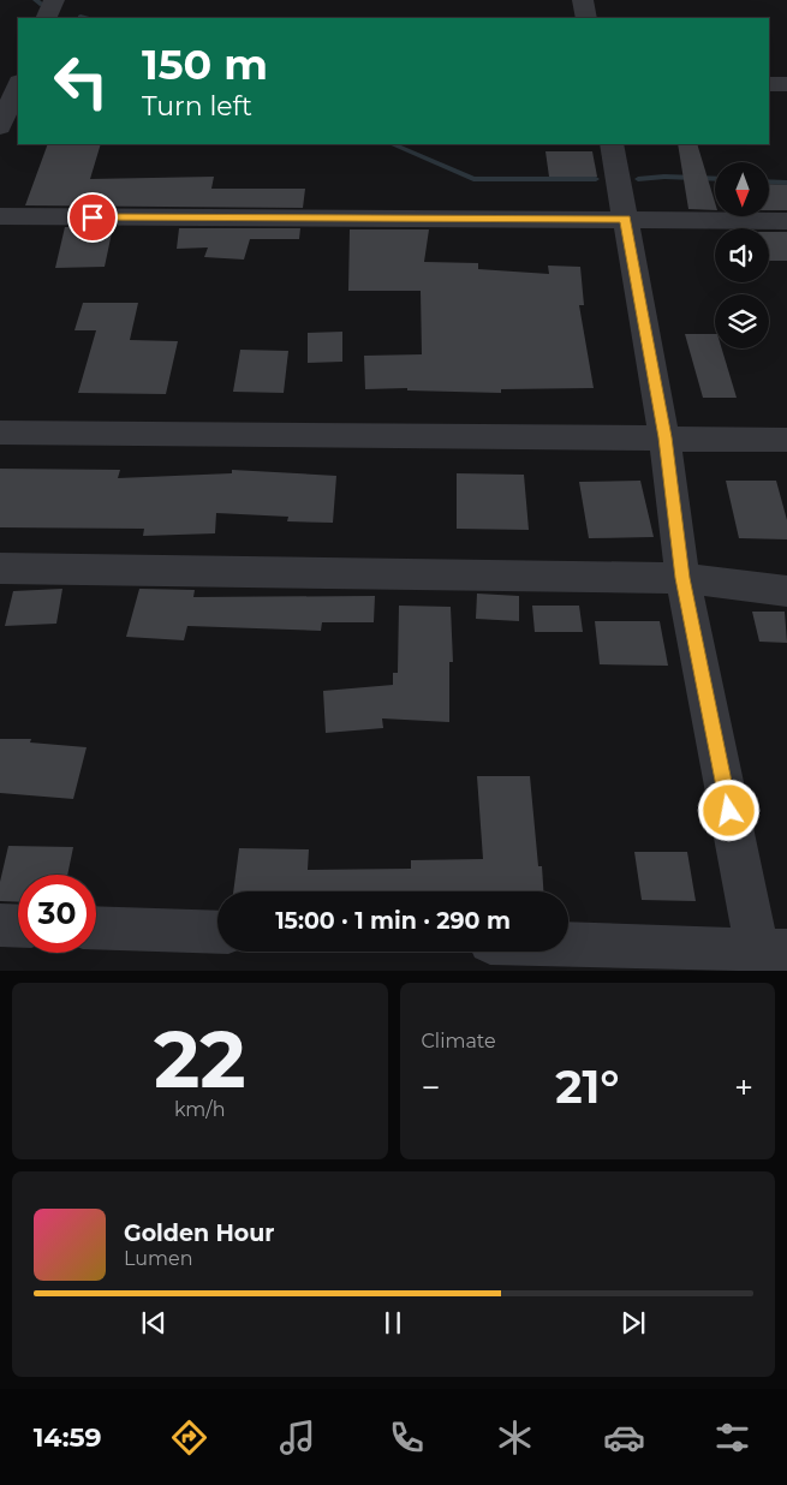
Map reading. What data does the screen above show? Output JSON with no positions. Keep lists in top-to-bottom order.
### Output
{
  "north": "bottom",
  "page": {
    "turn": ["150 m", "Turn left"],
    "limit": "30",
    "trip": "15:00 · 1 min · 290 m",
    "tile": [
      ["22", "km/h"],
      "Climate"
    ],
    "heat": ["−", "21°", "+"],
    "song": ["Golden Hour", "Lumen"],
    "tabs": "14:59"
  }
}
